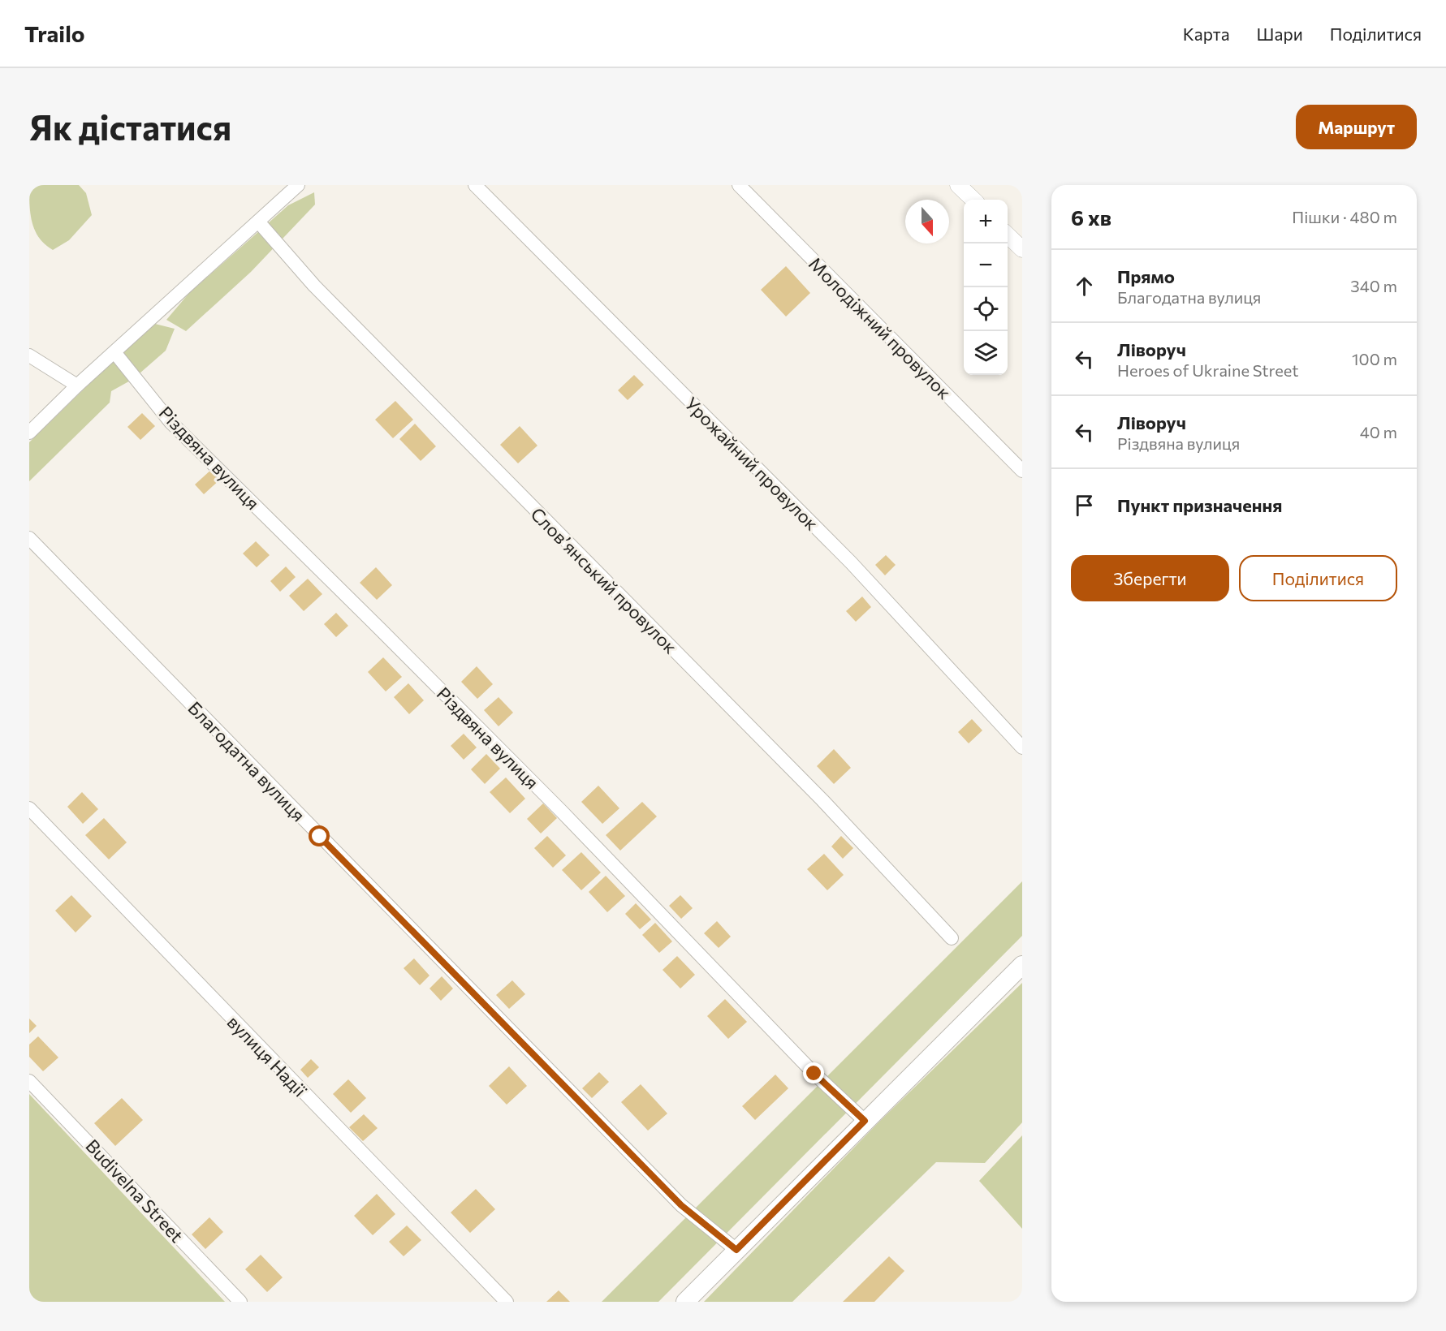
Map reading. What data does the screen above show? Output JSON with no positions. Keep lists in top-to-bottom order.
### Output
{
  "streets": {
    "street": [
      "Молодіжний провулок",
      "Різдвяна вулиця",
      "Урожайний провулок",
      "Словʼянський провулок",
      "Благодатна вулиця",
      "вулиця Надії",
      "Budivelna Street"
    ]
  },
  "north": "bottom",
  "page": {
    "header": "Trailo",
    "nav": ["Карта", "Шари", "Поділитися"],
    "buttons": [
      "Маршрут",
      ["Зберегти", "Поділитися"]
    ],
    "title": "Як дістатися",
    "heading": ["6 хв", "Пішки · 480 m"],
    "map_buttons": ["+", "−"],
    "list": [
      ["Прямо", "Благодатна вулиця", "340 m"],
      ["Ліворуч", "Heroes of Ukraine Street", "100 m"],
      ["Ліворуч", "Різдвяна вулиця", "40 m"],
      "Пункт призначення"
    ]
  }
}
